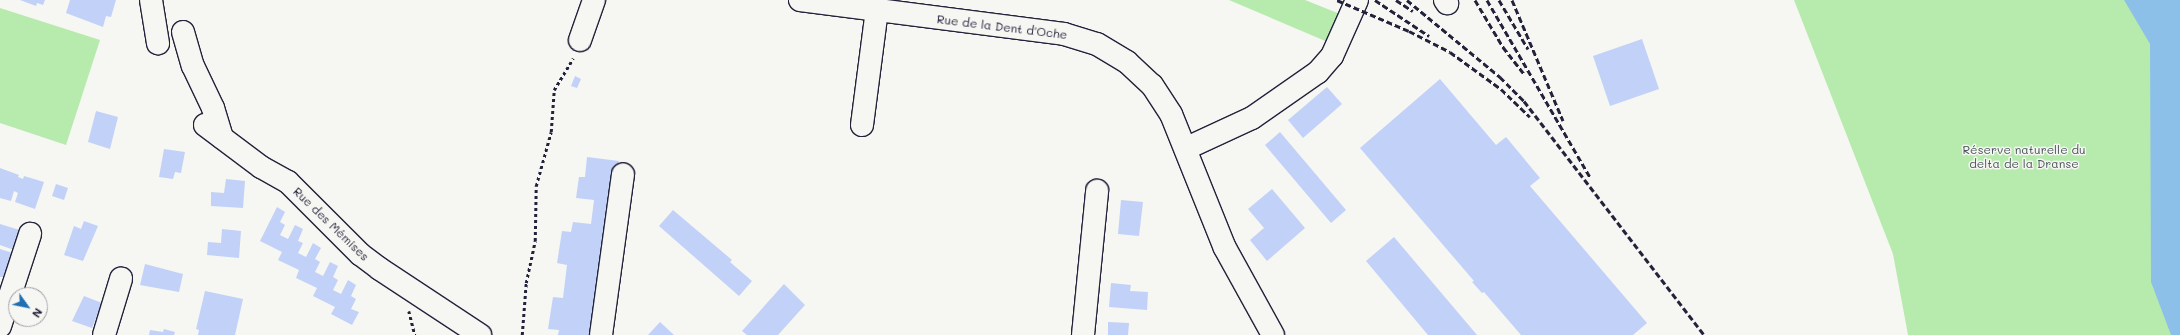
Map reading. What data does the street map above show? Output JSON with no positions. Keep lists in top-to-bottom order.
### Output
{
  "streets": {
    "street": ["Rue de la Dent d'Oche", "Rue des Mémises"]
  },
  "parks": ["Réserve naturelle du delta de la Dranse"],
  "north": "bottom right"
}
